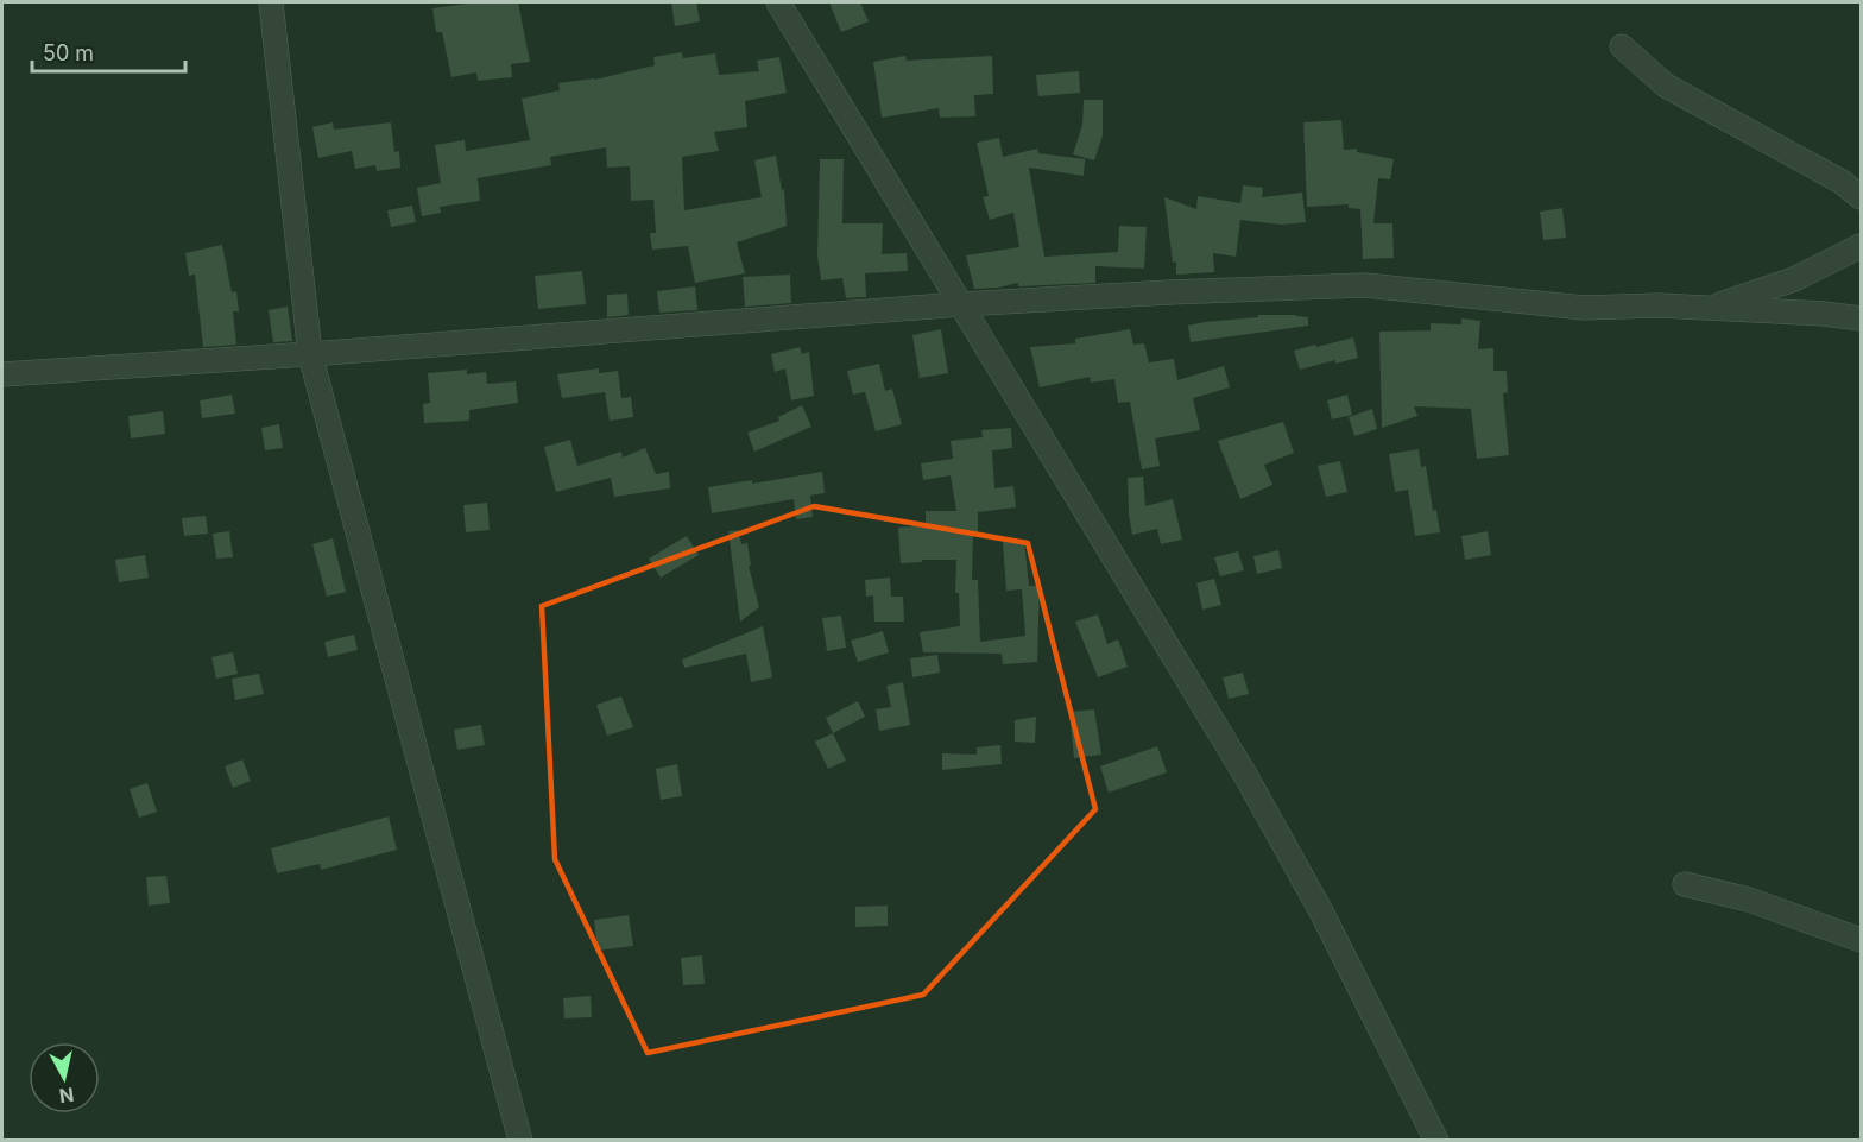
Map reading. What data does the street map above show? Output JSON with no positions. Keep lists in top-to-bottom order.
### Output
{
  "scale_bar": "50 m",
  "north": "bottom"
}
